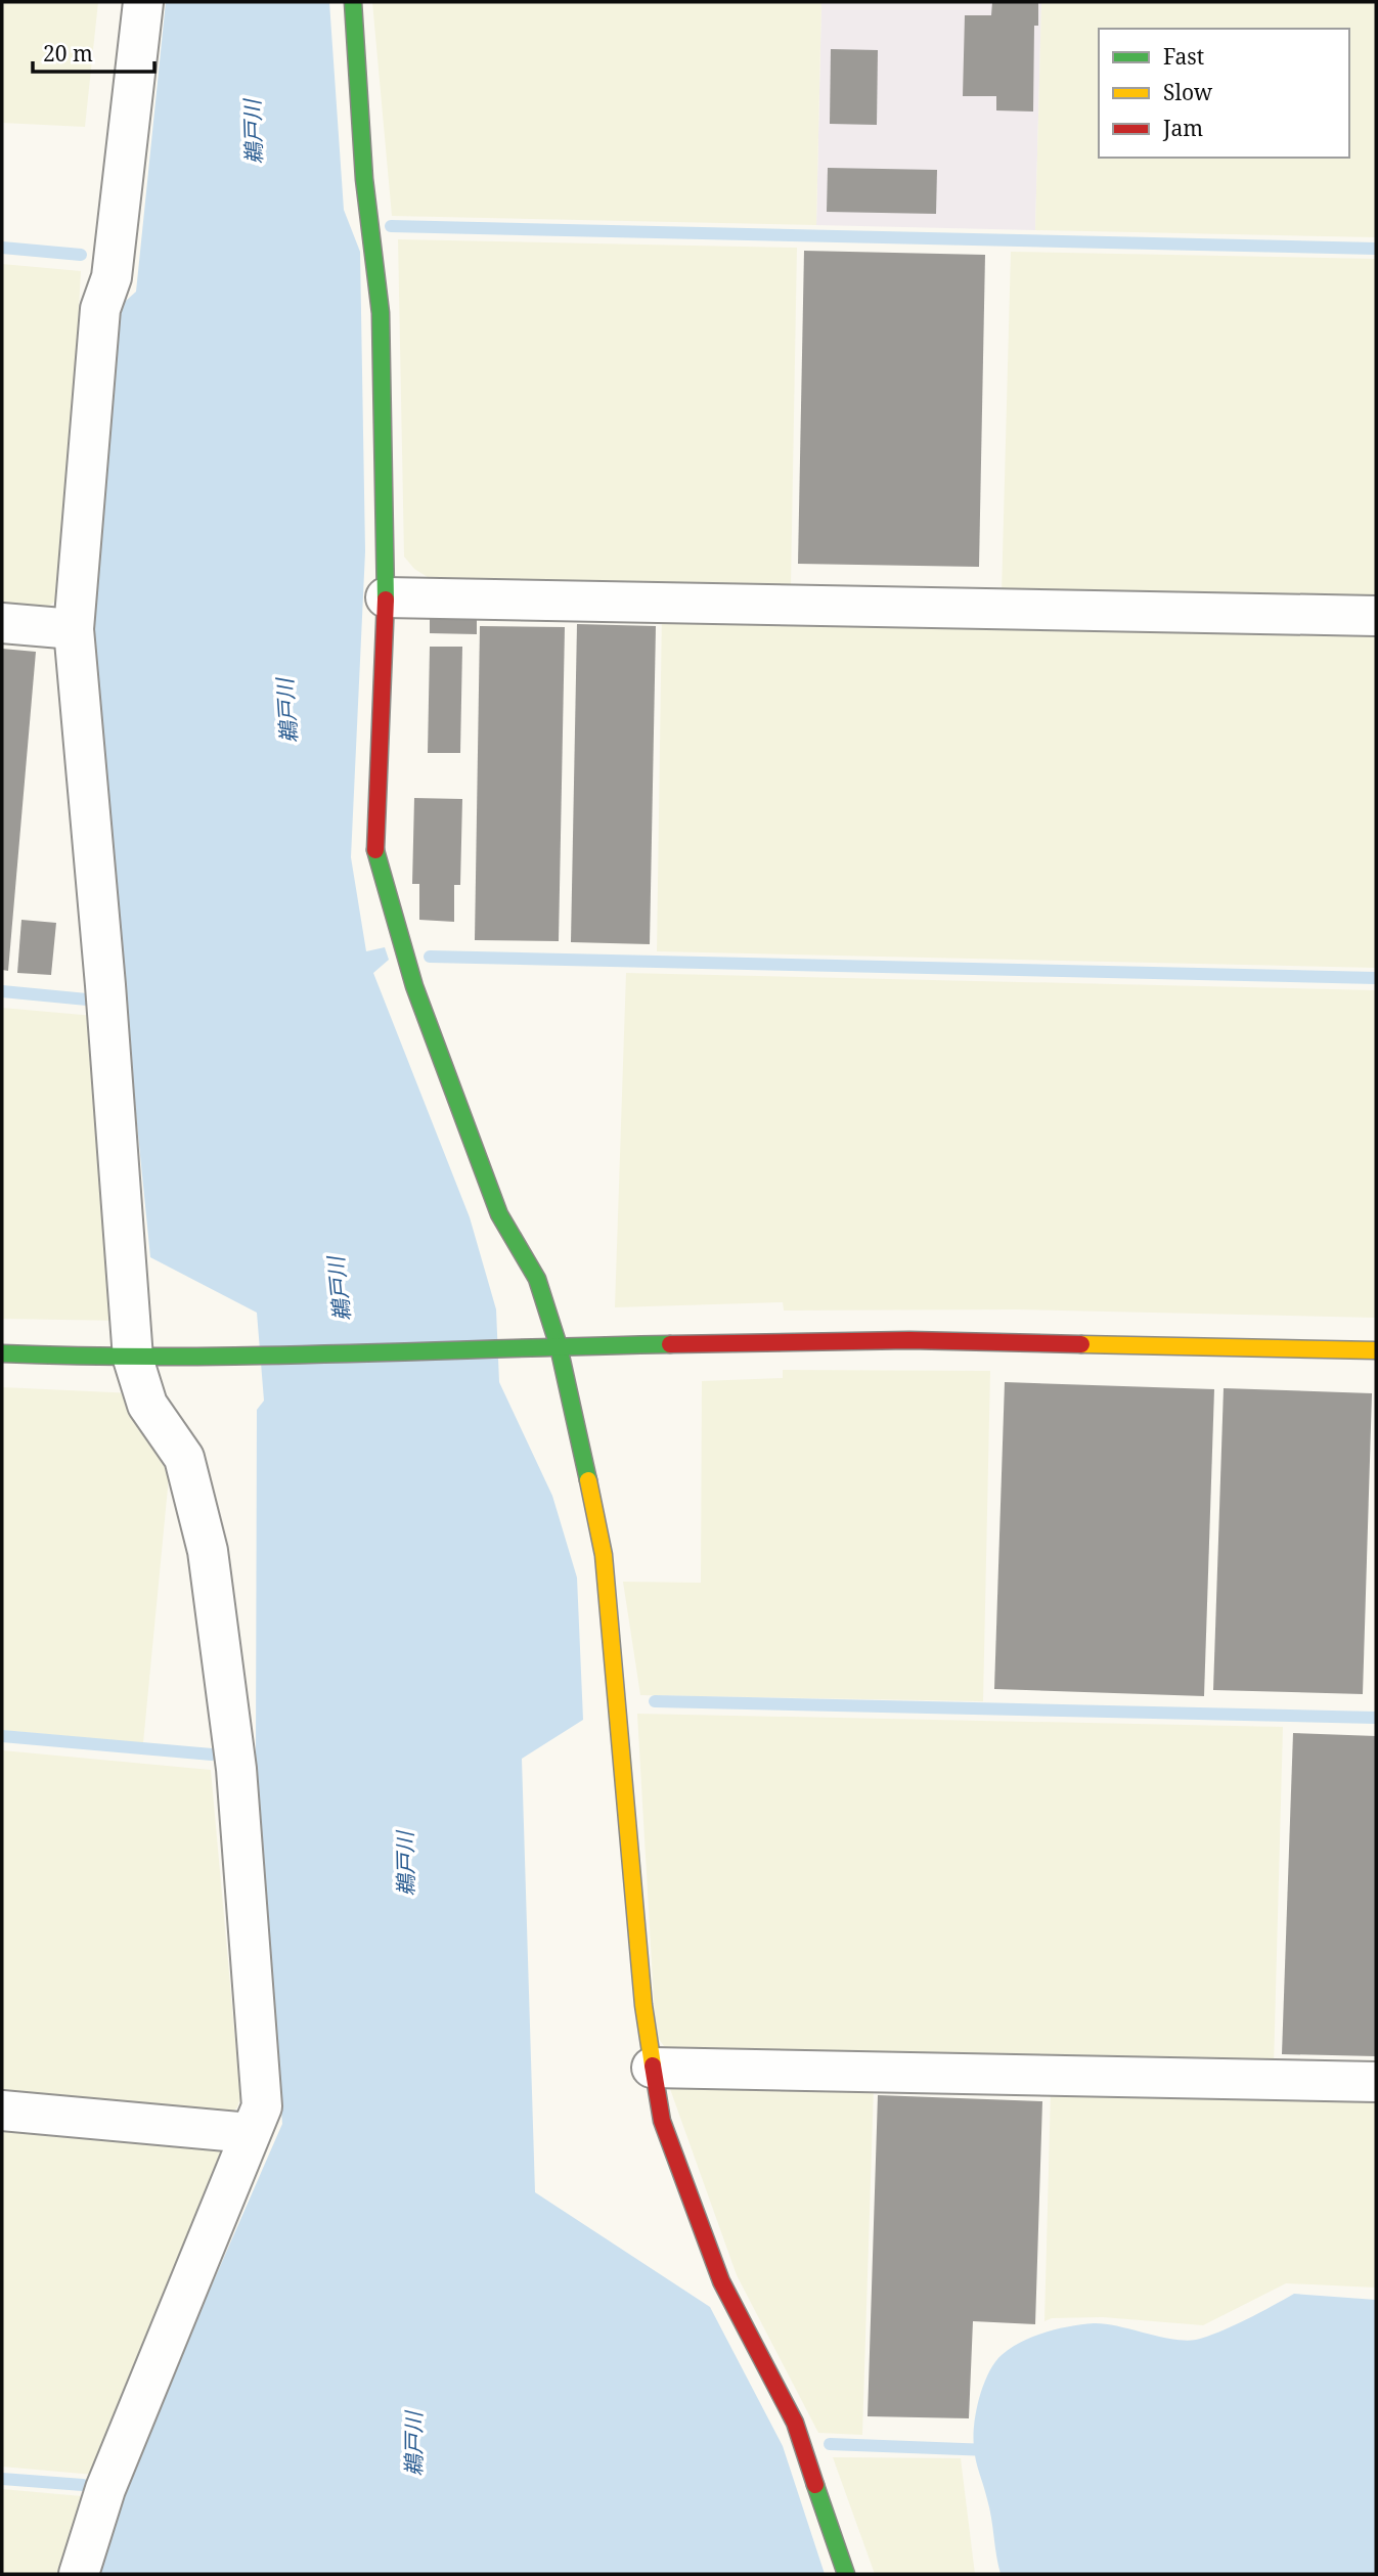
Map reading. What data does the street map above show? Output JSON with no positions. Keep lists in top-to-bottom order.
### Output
{
  "water": ["鵜戸川"],
  "legend": ["Fast", "Slow", "Jam"],
  "scale_bar": "20 m"
}
